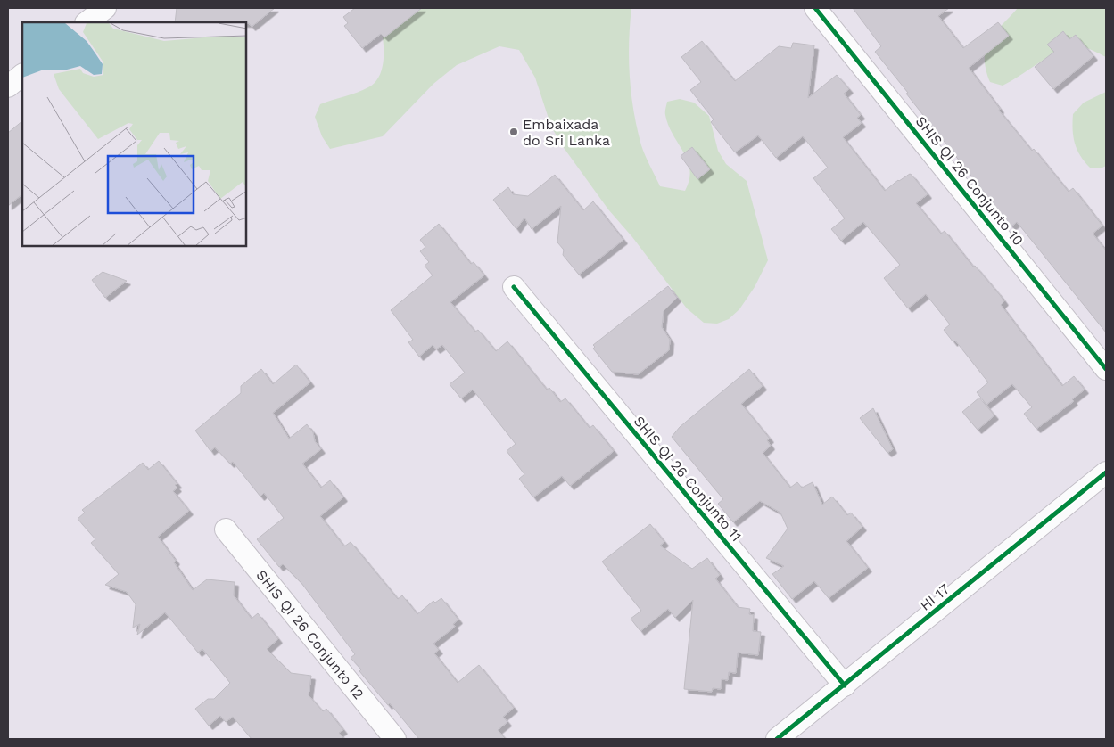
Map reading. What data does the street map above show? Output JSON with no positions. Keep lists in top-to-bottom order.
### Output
{
  "streets": {
    "street": [
      "SHIS QI 26 Conjunto 10",
      "SHIS QI 26 Conjunto 11",
      "HI 17",
      "SHIS QI 26 Conjunto 12"
    ]
  },
  "crossings": [
    ["SHIS QI 26 Conjunto 11", "HI 17"]
  ],
  "places": ["Embaixada do Sri Lanka"]
}
